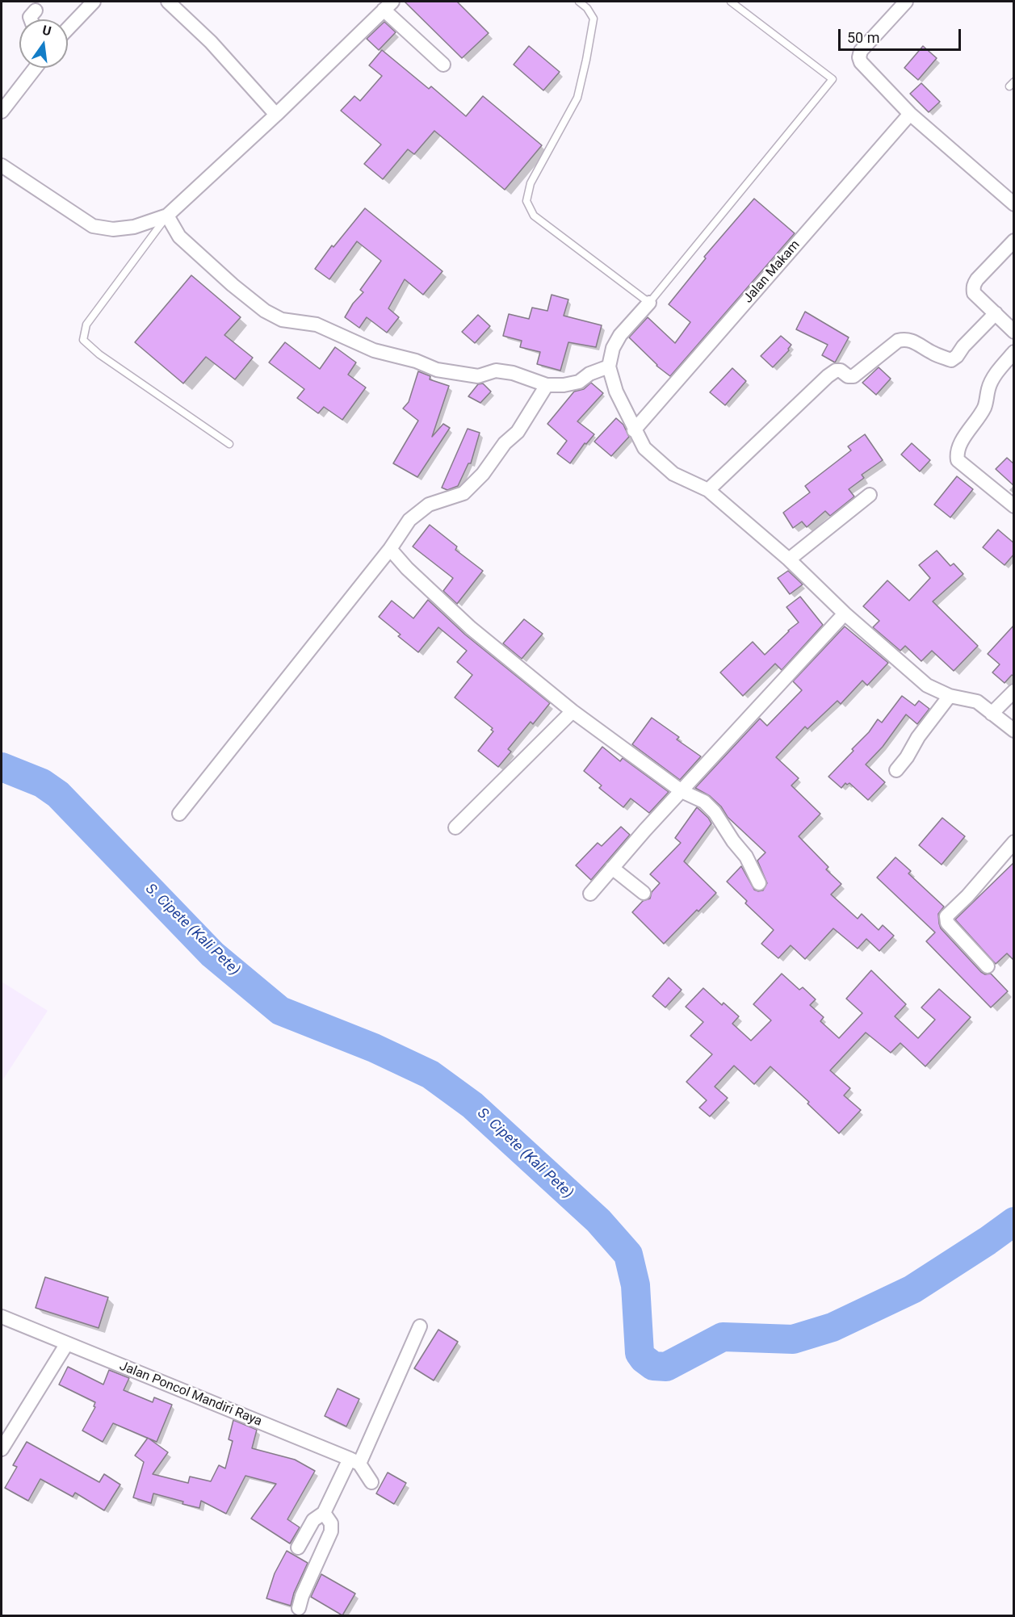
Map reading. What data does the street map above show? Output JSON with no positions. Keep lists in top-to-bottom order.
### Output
{
  "streets": {
    "street": ["Jalan Makam", "Jalan Poncol Mandiri Raya"]
  },
  "water": ["S. Cipete (Kali Pete)"],
  "scale_bar": "50 m",
  "north": "top"
}
